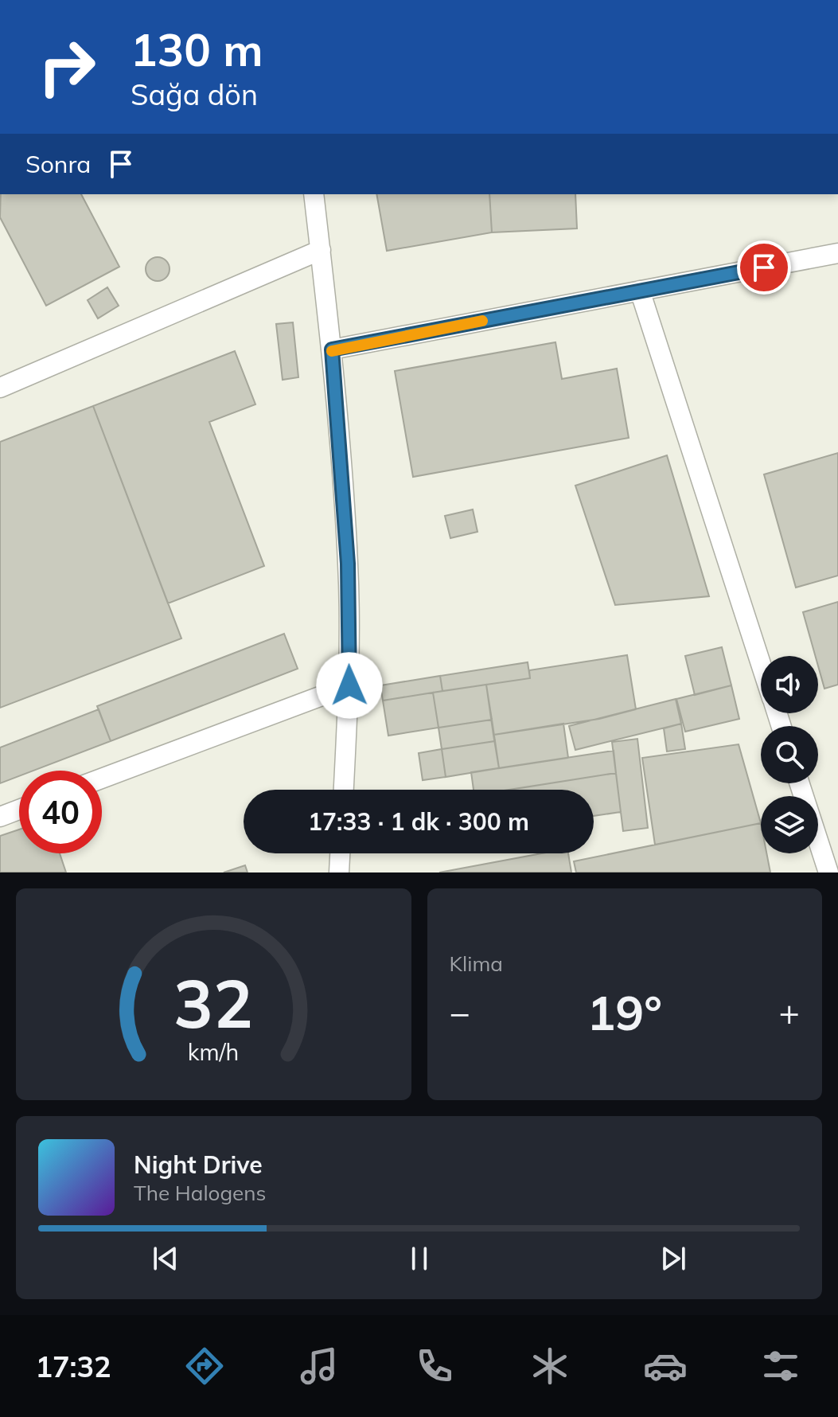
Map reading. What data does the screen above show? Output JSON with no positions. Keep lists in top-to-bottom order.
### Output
{
  "page": {
    "turn": ["130 m", "Sağa dön"],
    "then": "Sonra",
    "limit": "40",
    "trip": "17:33 · 1 dk · 300 m",
    "tile": "Klima",
    "heat": ["−", "19°", "+"],
    "song": ["Night Drive", "The Halogens"],
    "tabs": "17:32",
    "gauge": ["32", "km/h"]
  }
}
